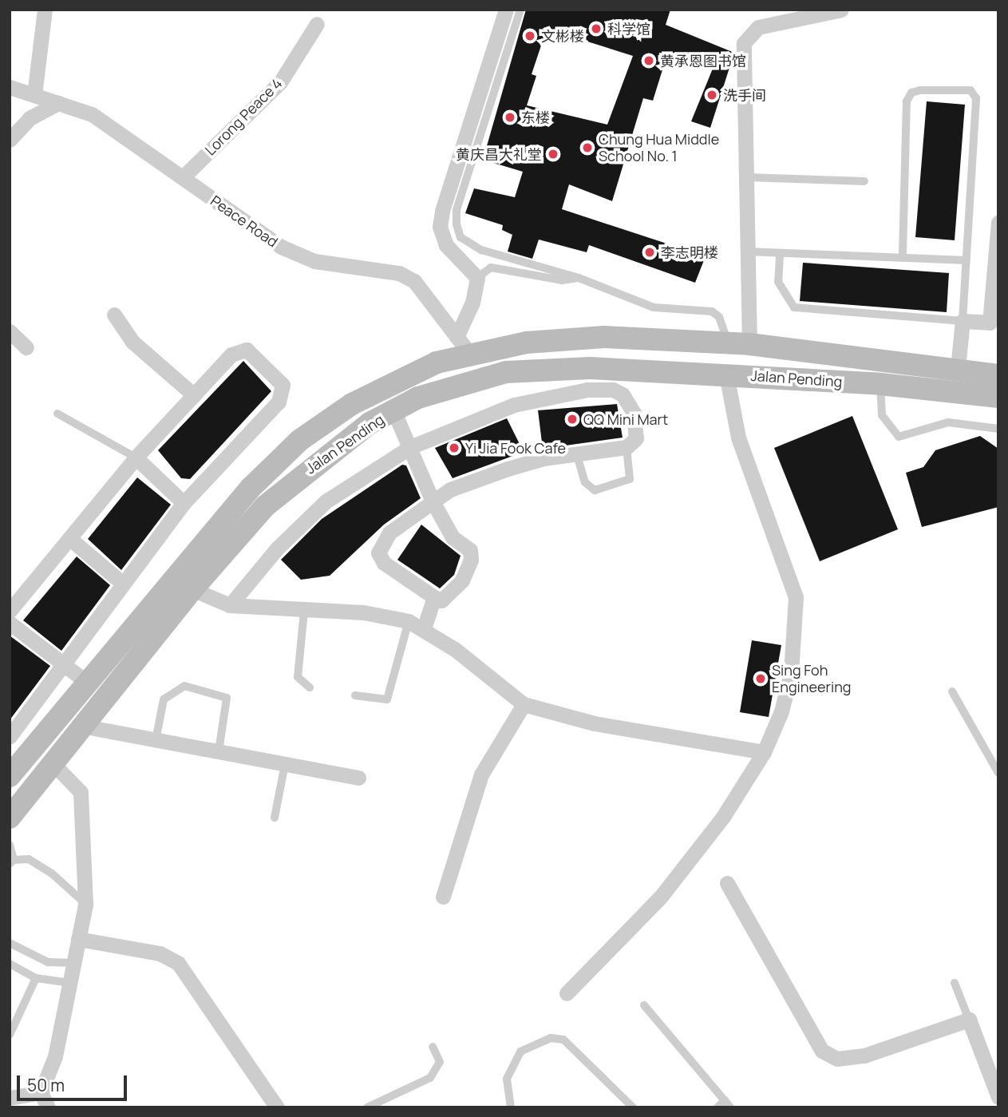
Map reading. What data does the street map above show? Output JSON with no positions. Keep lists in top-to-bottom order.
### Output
{
  "streets": {
    "main road": ["Jalan Pending"],
    "street": ["Lorong Peace 4", "Peace Road"]
  },
  "crossings": [
    ["Lorong Peace 4", "Peace Road"],
    ["Peace Road", "Jalan Pending"]
  ],
  "places": [
    "科学馆",
    "文彬楼",
    "黄承恩图书馆",
    "洗手间",
    "东楼",
    "Chung Hua Middle School No. 1",
    "黄庆昌大礼堂",
    "李志明楼",
    "QQ Mini Mart",
    "Yi Jia Fook Cafe",
    "Sing Foh Engineering"
  ],
  "scale_bar": "50 m"
}
